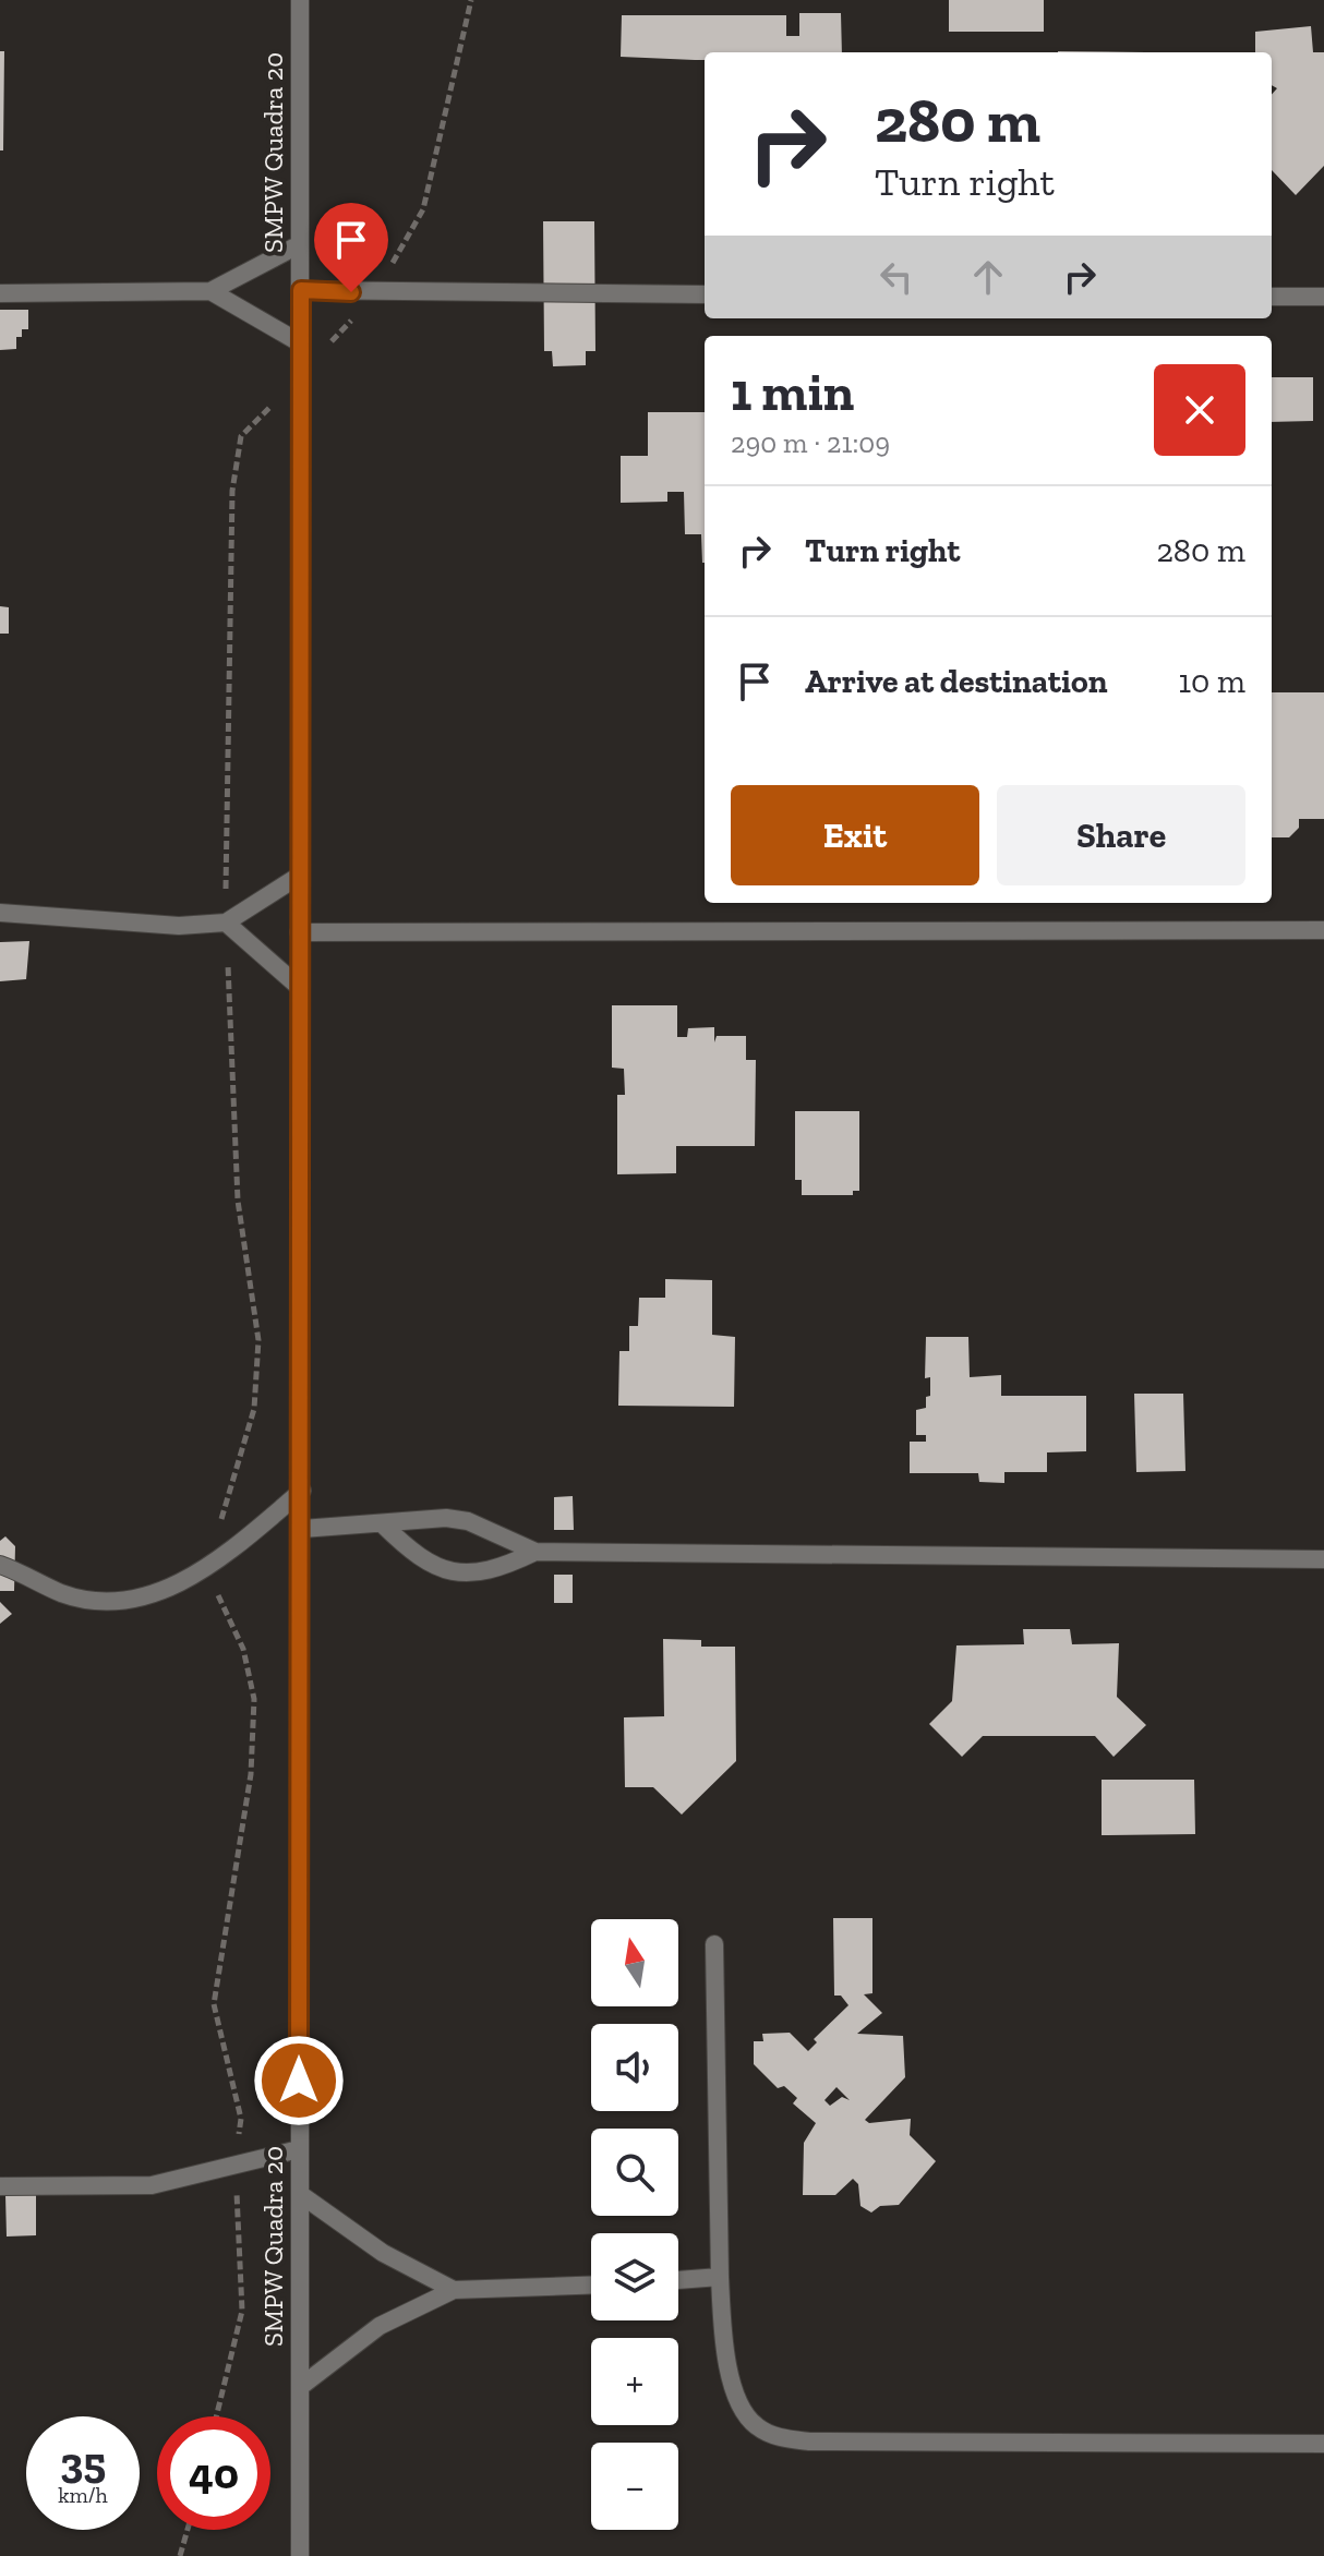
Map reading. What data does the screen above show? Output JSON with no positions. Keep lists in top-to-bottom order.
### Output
{
  "streets": {
    "street": ["SMPW Quadra 20"]
  },
  "north": "top",
  "page": {
    "turn": ["280 m", "Turn right"],
    "heading": ["1 min", "290 m · 21:09"],
    "list": [
      {
        "name": "Turn right",
        "value": "280 m"
      },
      {
        "name": "Arrive at destination",
        "value": "10 m"
      }
    ],
    "buttons": ["Exit", "Share"],
    "map_buttons": ["+", "−"],
    "speed": "35 km/h",
    "limit": "40"
  }
}
